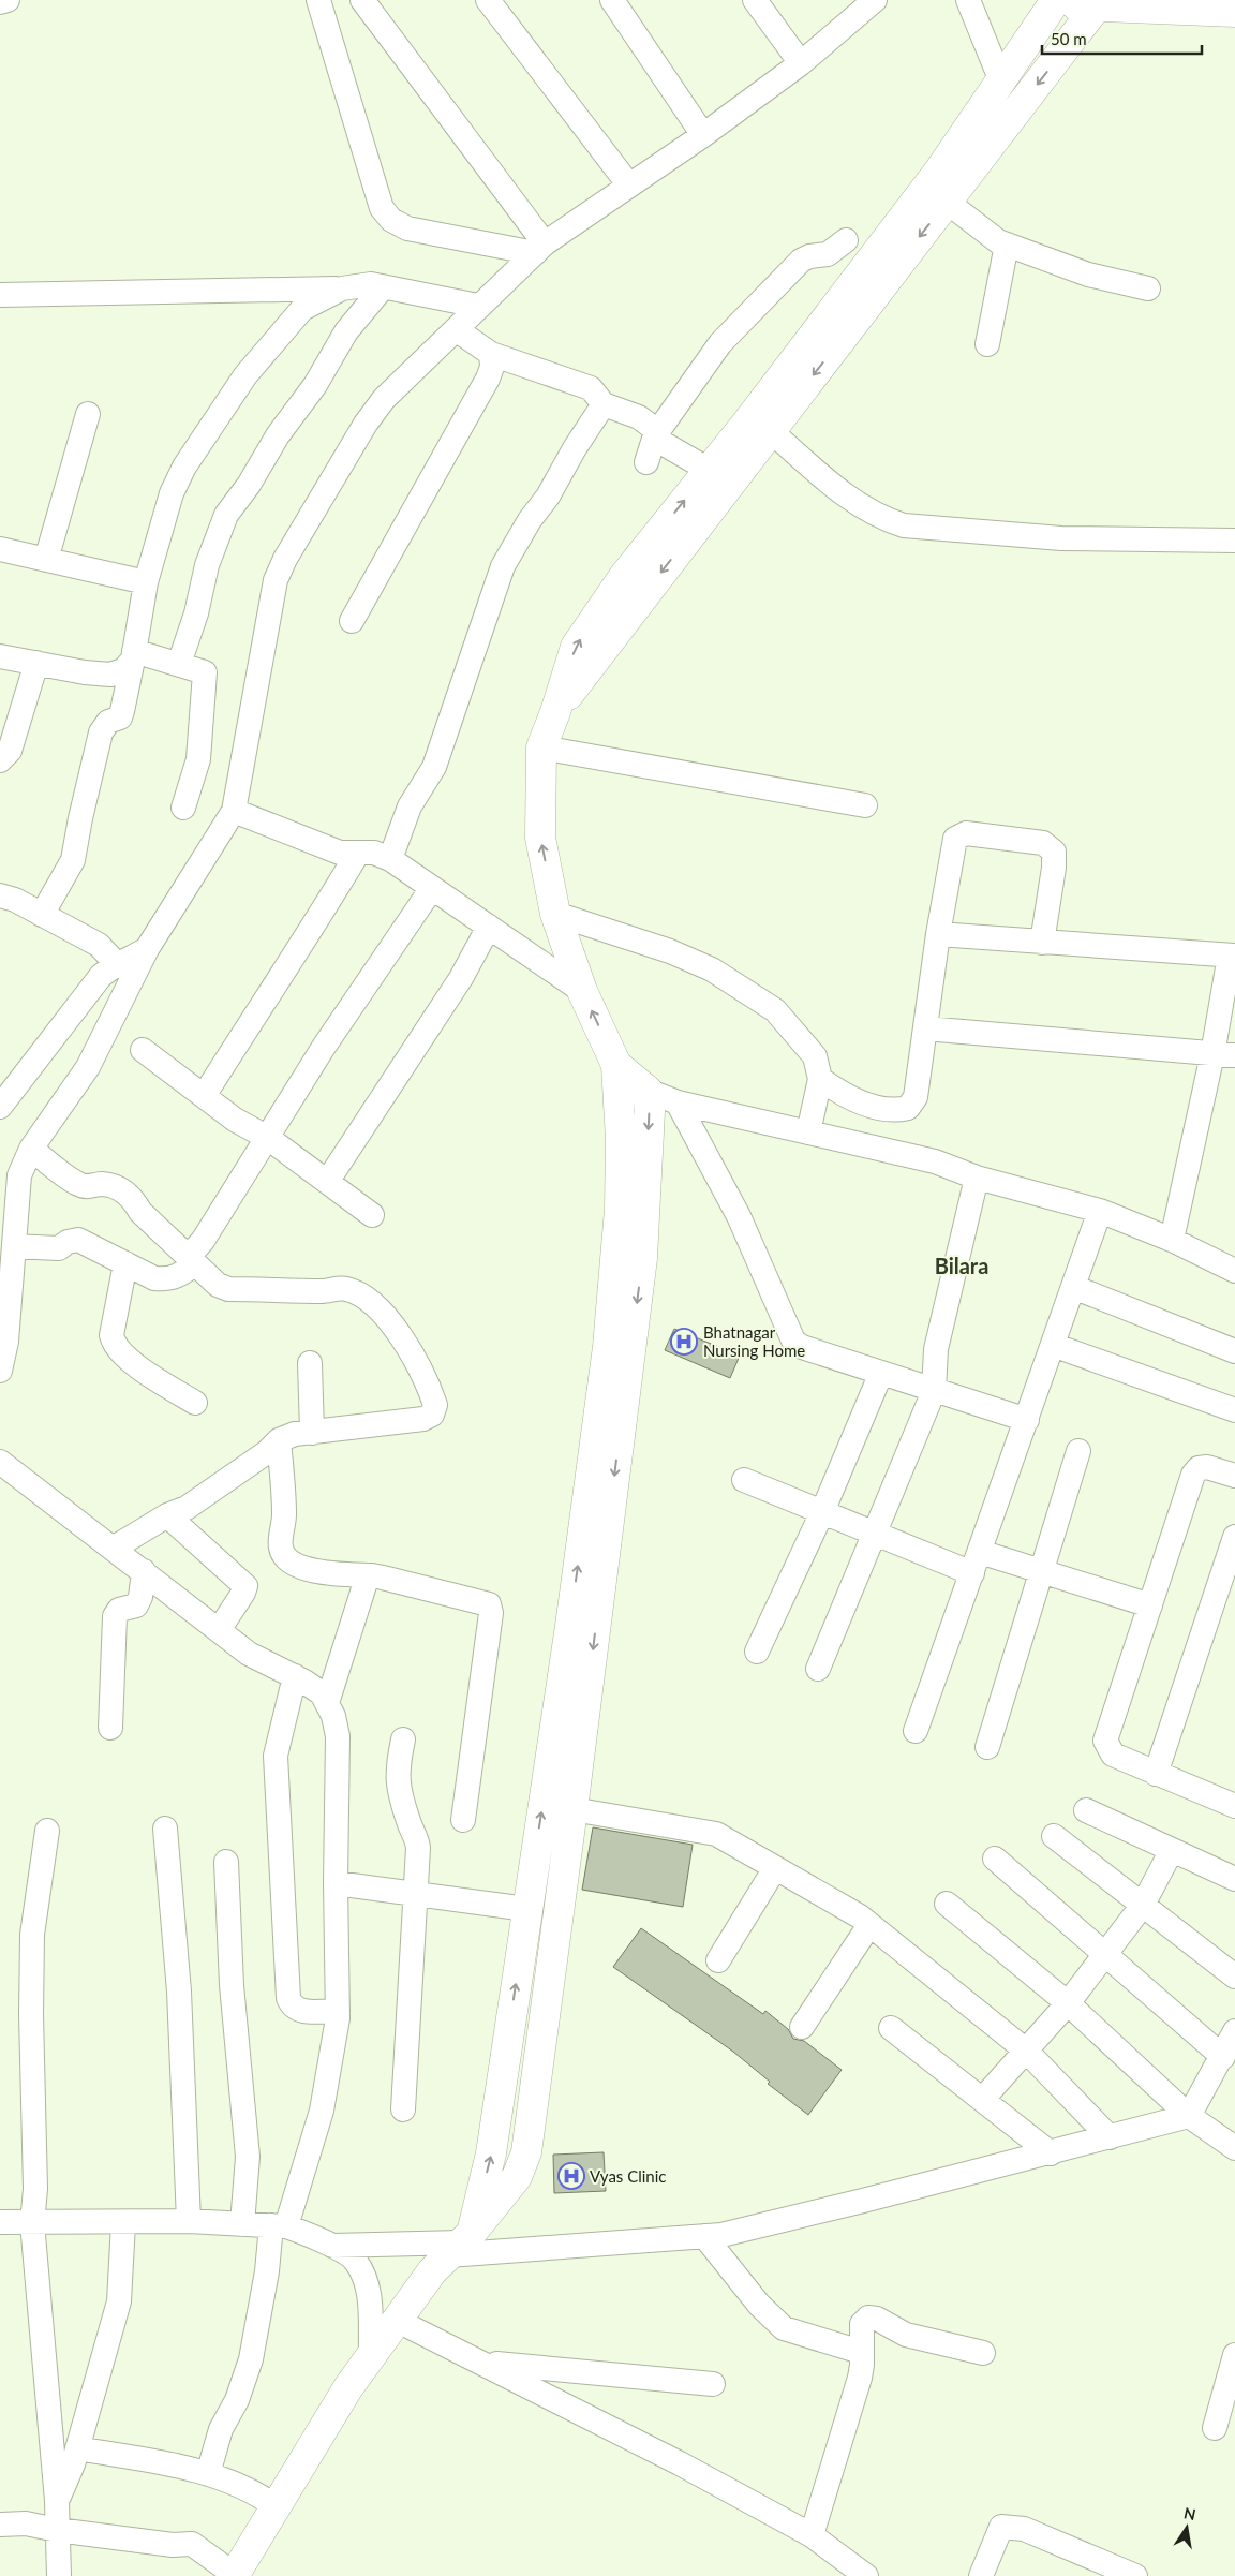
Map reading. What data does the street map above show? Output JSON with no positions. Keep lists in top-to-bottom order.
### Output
{
  "districts": ["Bilara"],
  "places": {
    "hospital": ["Bhatnagar Nursing Home", "Vyas Clinic"]
  },
  "scale_bar": "50 m",
  "north": "top"
}
